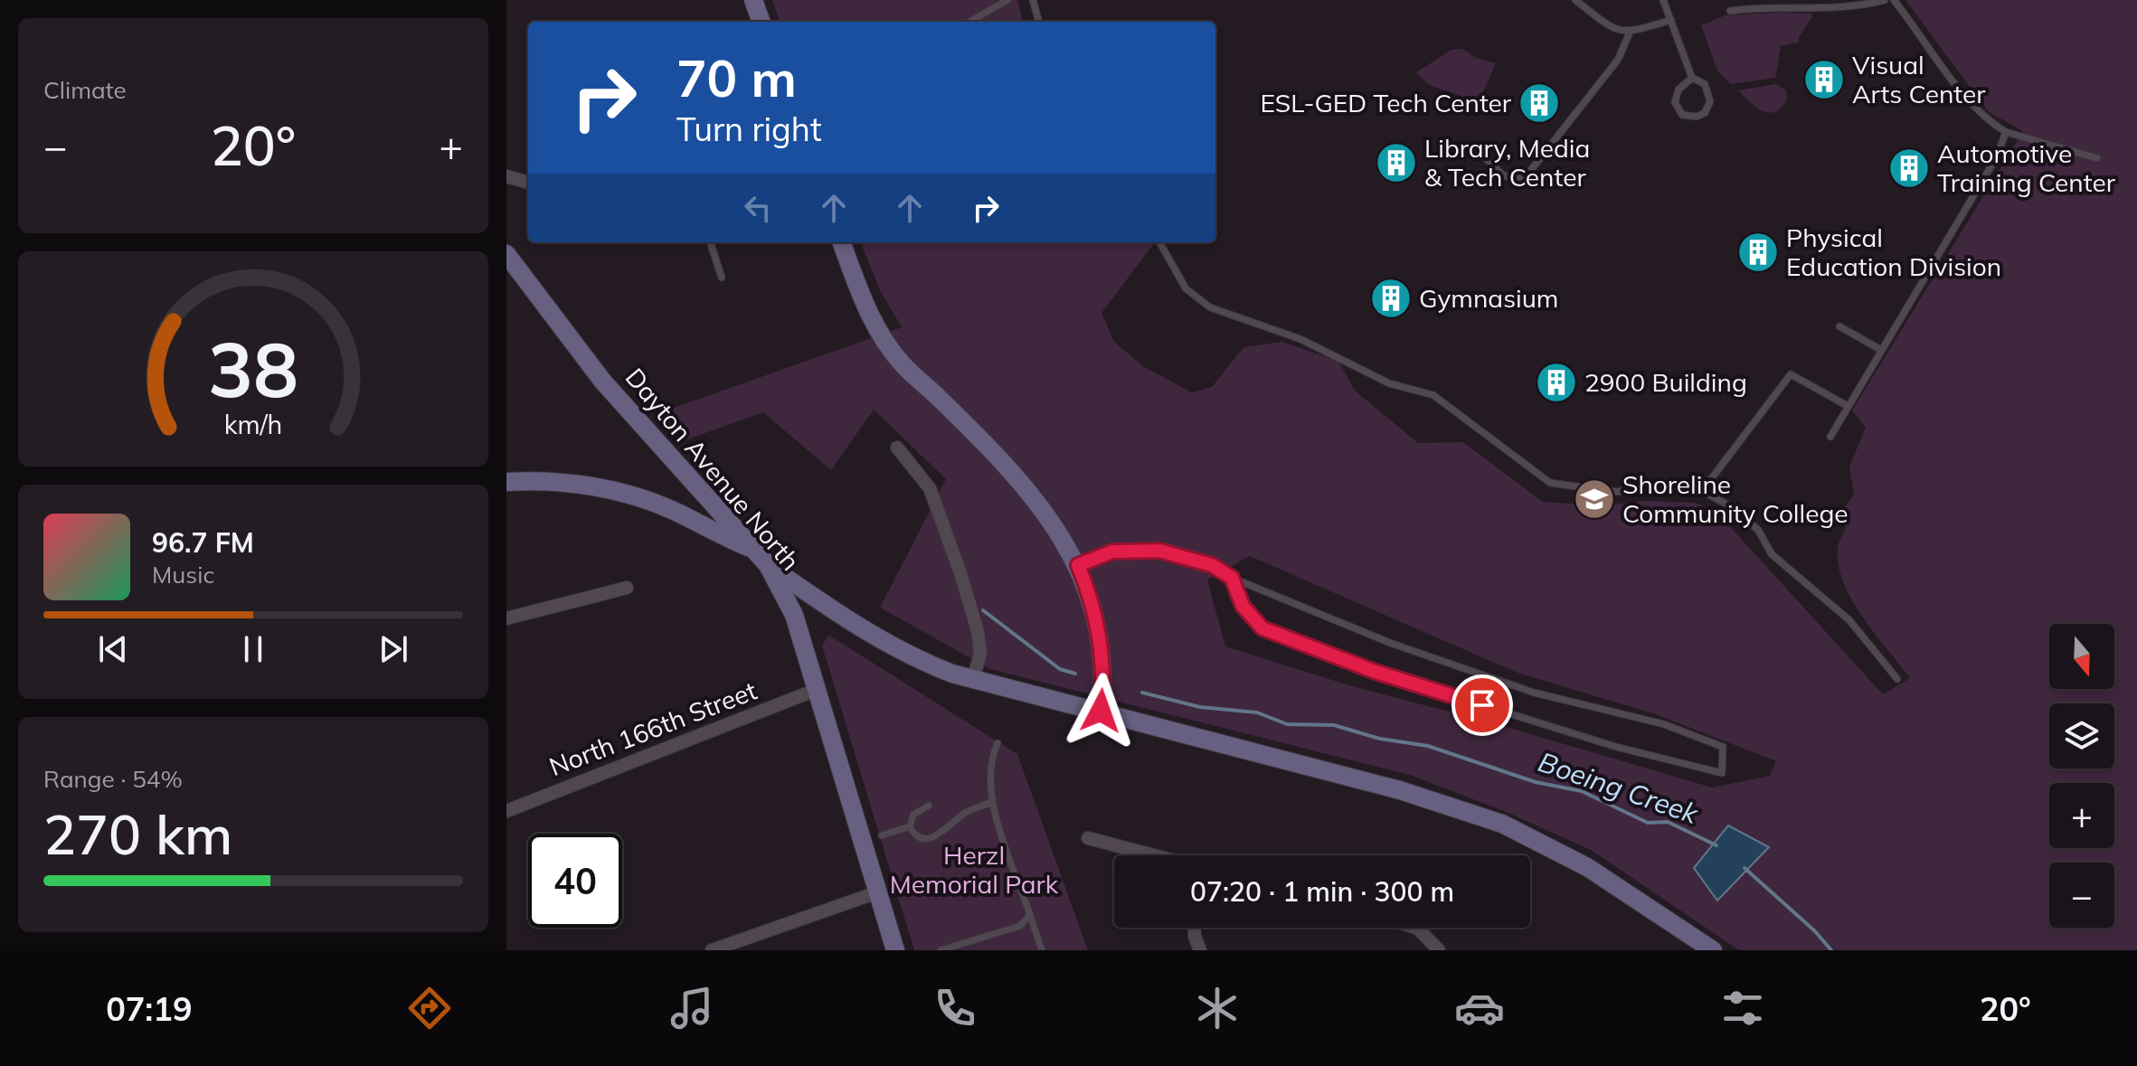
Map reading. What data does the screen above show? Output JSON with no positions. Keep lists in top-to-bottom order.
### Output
{
  "streets": {
    "street": ["Dayton Avenue North", "North 166th Street"]
  },
  "crossings": [
    ["Dayton Avenue North", "North 166th Street"]
  ],
  "water": ["Boeing Creek"],
  "parks": ["Herzl Memorial Park"],
  "places": {
    "building": [
      "Visual Arts Center",
      "ESL-GED Tech Center",
      "Library, Media & Tech Center",
      "Automotive Training Center",
      "Physical Education Division",
      "Gymnasium",
      "2900 Building"
    ],
    "school or university": ["Shoreline Community College"]
  },
  "north": "bottom",
  "page": {
    "tile": [
      "Climate",
      ["Range · 54%", "270 km"]
    ],
    "turn": ["70 m", "Turn right"],
    "heat": ["−", "20°", "+"],
    "song": ["96.7 FM", "Music"],
    "map_buttons": ["+", "−"],
    "limit": "40",
    "trip": "07:20 · 1 min · 300 m",
    "tabs": ["07:19", "20°"],
    "gauge": ["38", "km/h"]
  }
}
